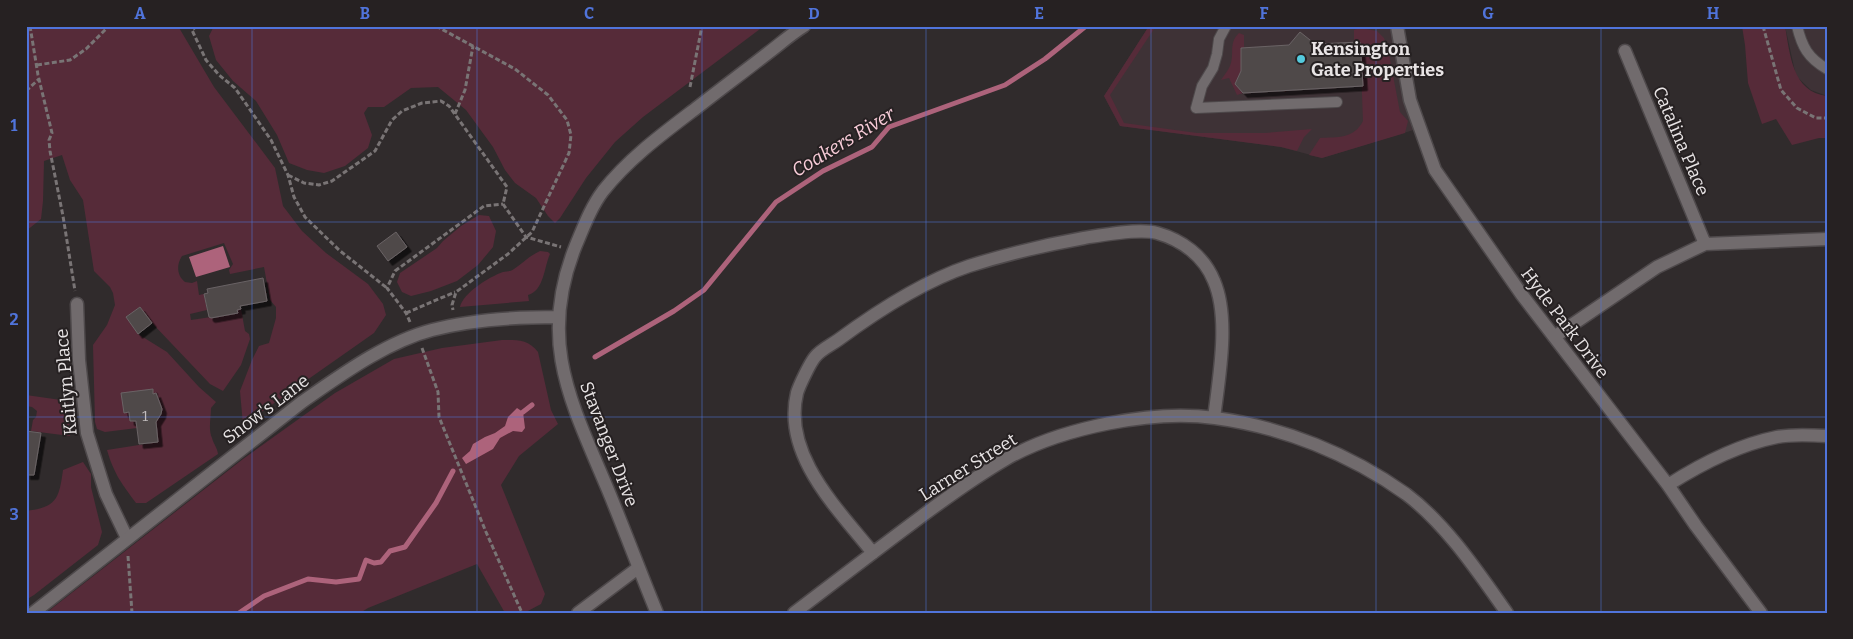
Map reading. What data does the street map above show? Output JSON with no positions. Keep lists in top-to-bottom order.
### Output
{
  "streets": {
    "street": [
      "Catalina Place",
      "Hyde Park Drive",
      "Kaitlyn Place",
      "Snow's Lane",
      "Stavanger Drive",
      "Larner Street"
    ]
  },
  "crossings": [
    ["Kaitlyn Place", "Snow's Lane"],
    ["Snow's Lane", "Stavanger Drive"]
  ],
  "water": ["Coakers River"],
  "places": ["Kensington Gate Properties"],
  "house_numbers": ["1"],
  "grid": {
    "columns": [
      "A",
      "B",
      "C",
      "D",
      "E",
      "F",
      "G",
      "H"
    ],
    "rows": ["1", "2", "3"]
  }
}
